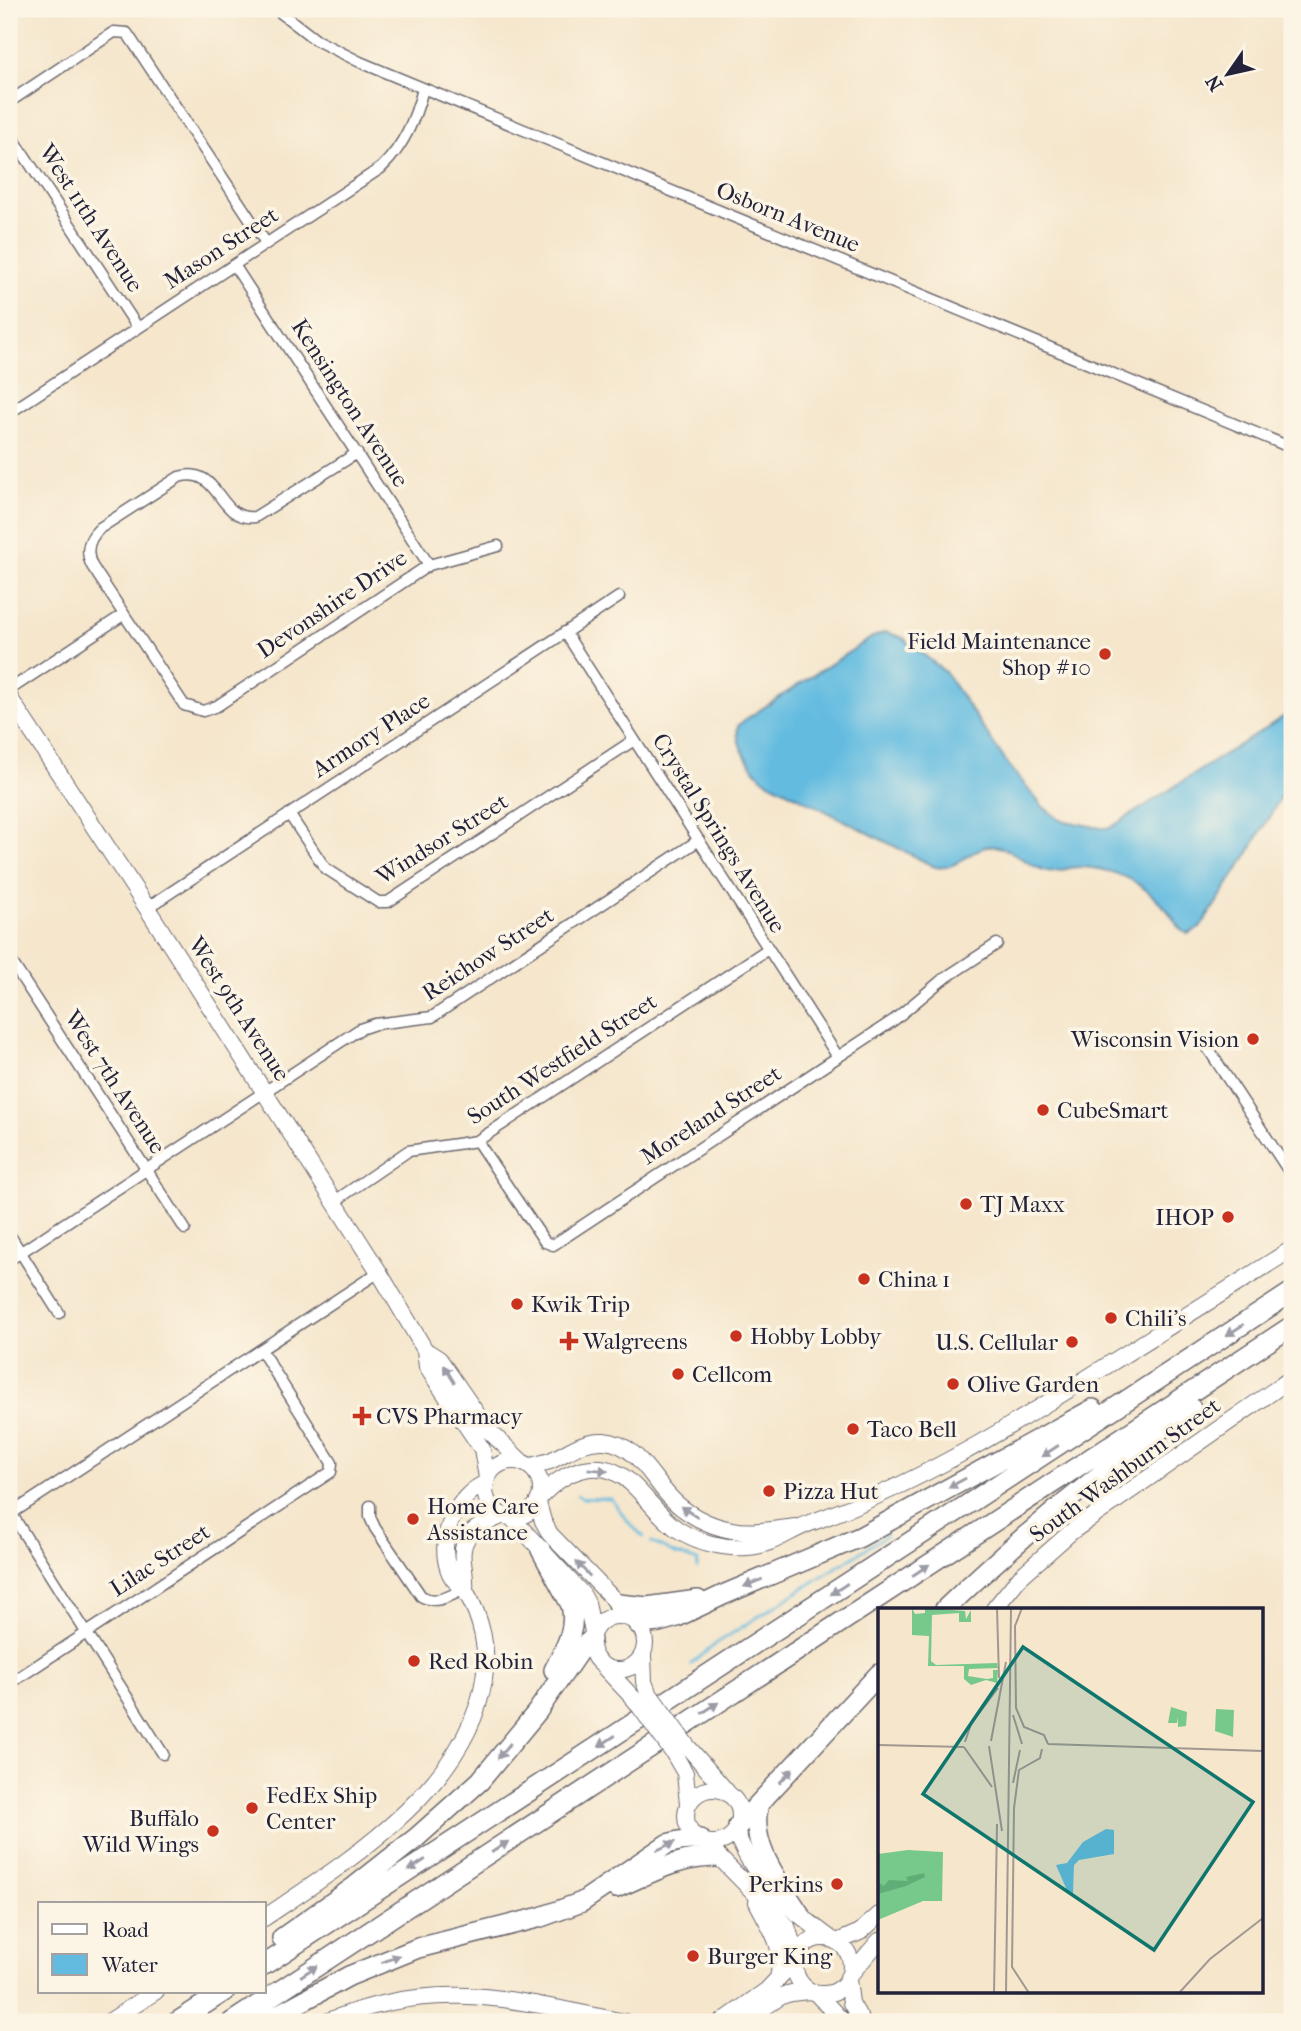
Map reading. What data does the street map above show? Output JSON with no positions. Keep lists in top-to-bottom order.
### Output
{
  "streets": {
    "street": [
      "Osborn Avenue",
      "West 11th Avenue",
      "Mason Street",
      "Kensington Avenue",
      "Devonshire Drive",
      "Armory Place",
      "Crystal Springs Avenue",
      "Windsor Street",
      "Reichow Street",
      "West 9th Avenue",
      "South Westfield Street",
      "West 7th Avenue",
      "Moreland Street",
      "South Washburn Street",
      "Lilac Street"
    ]
  },
  "crossings": [
    ["Osborn Avenue", "Mason Street"],
    ["West 11th Avenue", "Mason Street"],
    ["Mason Street", "Kensington Avenue"],
    ["Kensington Avenue", "Devonshire Drive"],
    ["Armory Place", "Crystal Springs Avenue"],
    ["Armory Place", "Windsor Street"],
    ["Armory Place", "West 9th Avenue"],
    ["Crystal Springs Avenue", "Windsor Street"],
    ["Crystal Springs Avenue", "Reichow Street"],
    ["Crystal Springs Avenue", "South Westfield Street"],
    ["Crystal Springs Avenue", "Moreland Street"],
    ["Reichow Street", "West 9th Avenue"],
    ["Reichow Street", "West 7th Avenue"],
    ["West 9th Avenue", "South Westfield Street"],
    ["South Westfield Street", "Moreland Street"]
  ],
  "places": {
    "other": [
      "Field Maintenance Shop #10",
      "Wisconsin Vision",
      "CubeSmart",
      "TJ Maxx",
      "IHOP",
      "China 1",
      "Kwik Trip",
      "Chili's",
      "Hobby Lobby",
      "U.S. Cellular",
      "Cellcom",
      "Olive Garden",
      "Taco Bell",
      "Pizza Hut",
      "Home Care Assistance",
      "Red Robin",
      "FedEx Ship Center",
      "Buffalo Wild Wings",
      "Perkins",
      "Burger King"
    ],
    "health": ["Walgreens", "CVS Pharmacy"]
  },
  "legend": ["Road", "Water"],
  "north": "bottom left"
}
